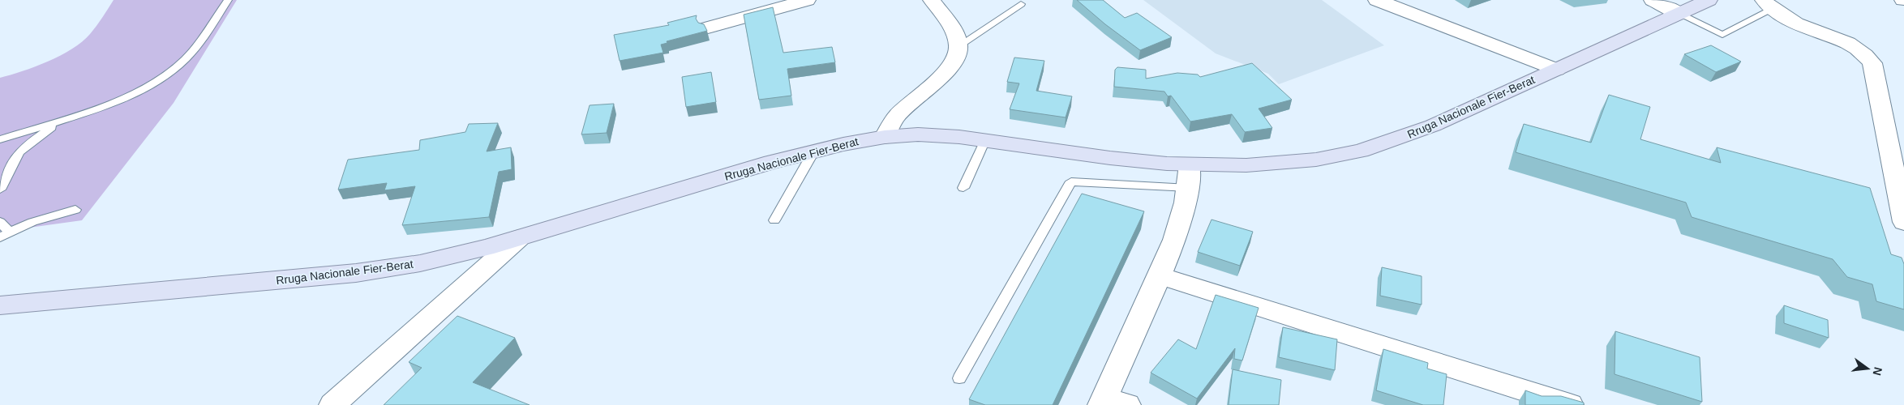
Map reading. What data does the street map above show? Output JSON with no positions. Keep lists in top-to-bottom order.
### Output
{
  "streets": {
    "main road": ["Rruga Nacionale Fier-Berat"]
  },
  "north": "right"
}
